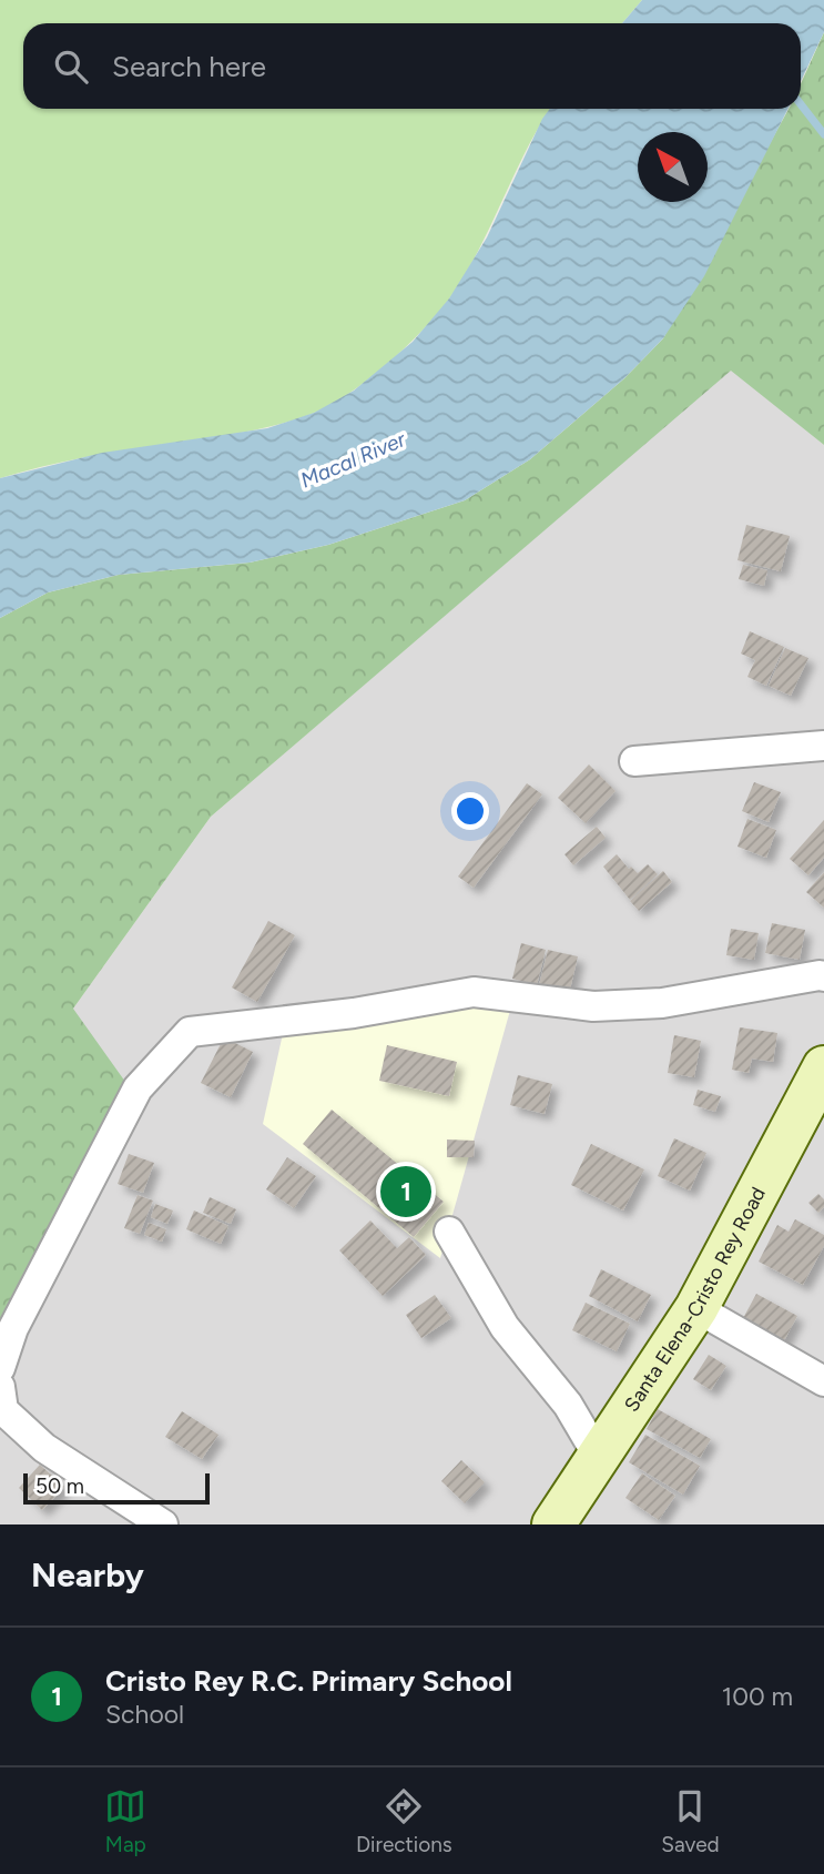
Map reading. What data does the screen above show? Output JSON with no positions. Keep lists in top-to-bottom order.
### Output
{
  "streets": {
    "main road": ["Santa Elena-Cristo Rey Road"]
  },
  "water": ["Macal River"],
  "scale_bar": "50 m",
  "north": "top left",
  "page": {
    "search": "Search here",
    "pins": "1",
    "scale": "50 m",
    "heading": "Nearby",
    "list": [
      {
        "mark": "1",
        "name": "Cristo Rey R.C. Primary School",
        "note": "School",
        "value": "100 m"
      }
    ],
    "nav": ["Map", "Directions", "Saved"]
  }
}
